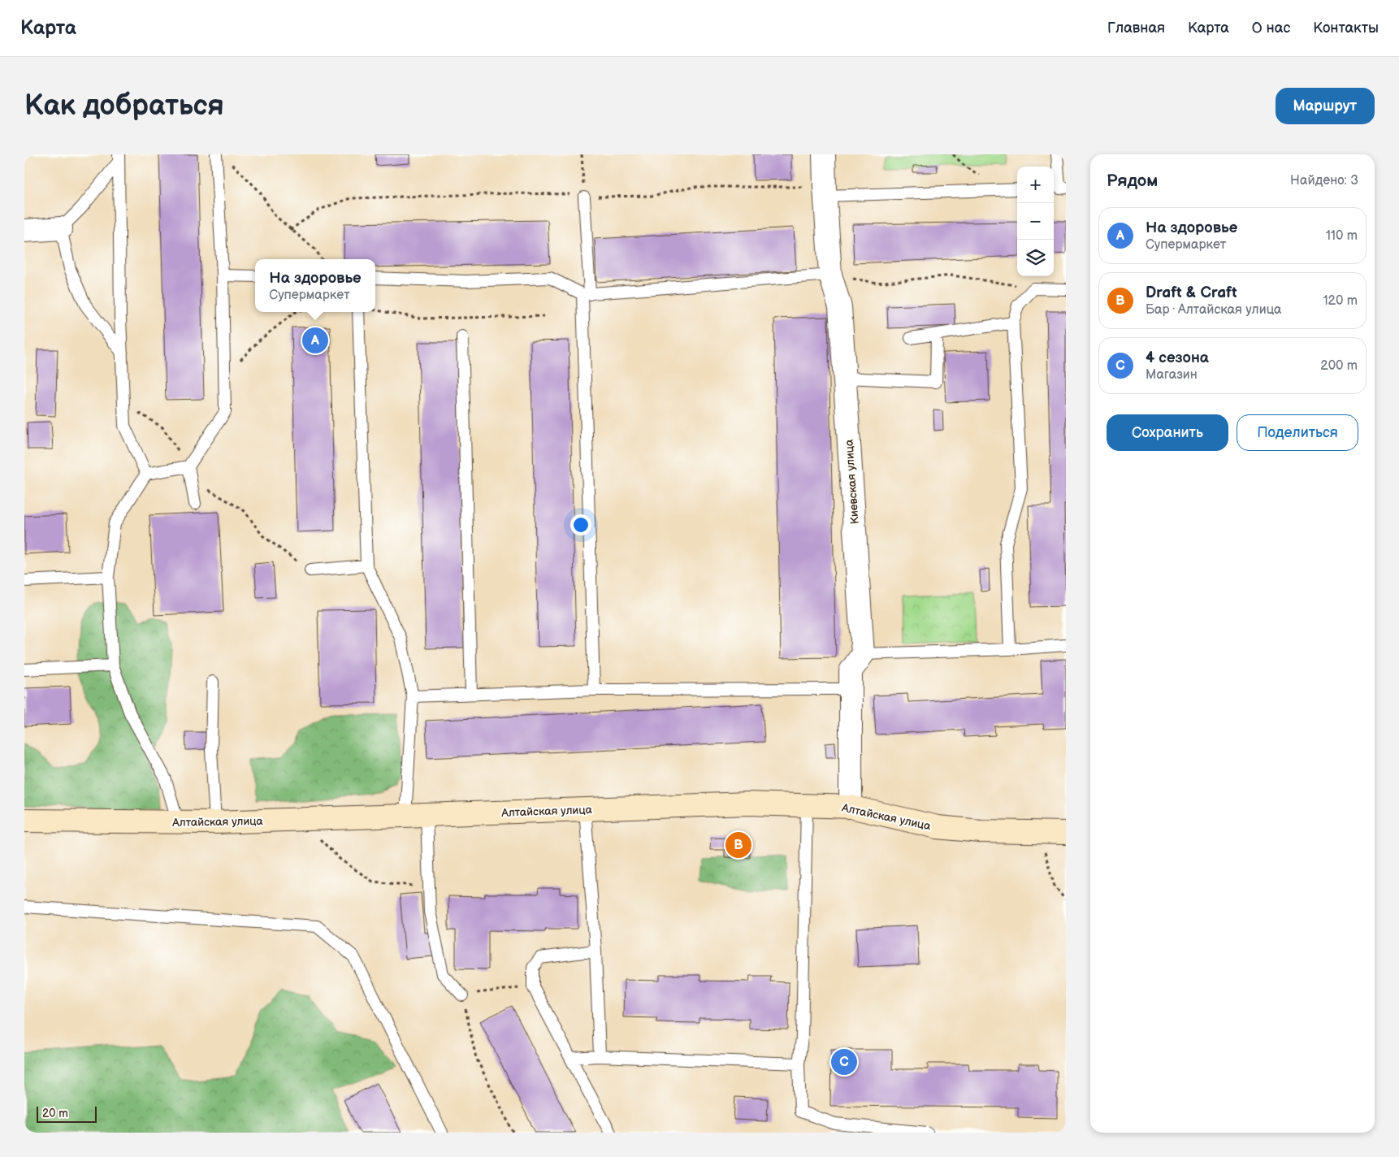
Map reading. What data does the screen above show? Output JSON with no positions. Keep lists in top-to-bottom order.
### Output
{
  "streets": {
    "street": ["Киевская улица", "Алтайская улица"]
  },
  "scale_bar": "20 m",
  "page": {
    "header": "Карта",
    "nav": [
      "Главная",
      "Карта",
      "О нас",
      "Контакты"
    ],
    "buttons": [
      "Маршрут",
      ["Сохранить", "Поделиться"]
    ],
    "title": "Как добраться",
    "heading": ["Рядом", "Найдено: 3"],
    "map_buttons": ["+", "−"],
    "list": [
      {
        "mark": "A",
        "name": "На здоровье",
        "note": "Супермаркет",
        "value": "110 m"
      },
      {
        "mark": "B",
        "name": "Draft & Craft",
        "note": "Бар · Алтайская улица",
        "value": "120 m"
      },
      {
        "mark": "C",
        "name": "4 сезона",
        "note": "Магазин",
        "value": "200 m"
      }
    ],
    "popup": ["На здоровье", "Супермаркет"],
    "pins": ["A", "B", "C"],
    "scale": "20 m"
  }
}
